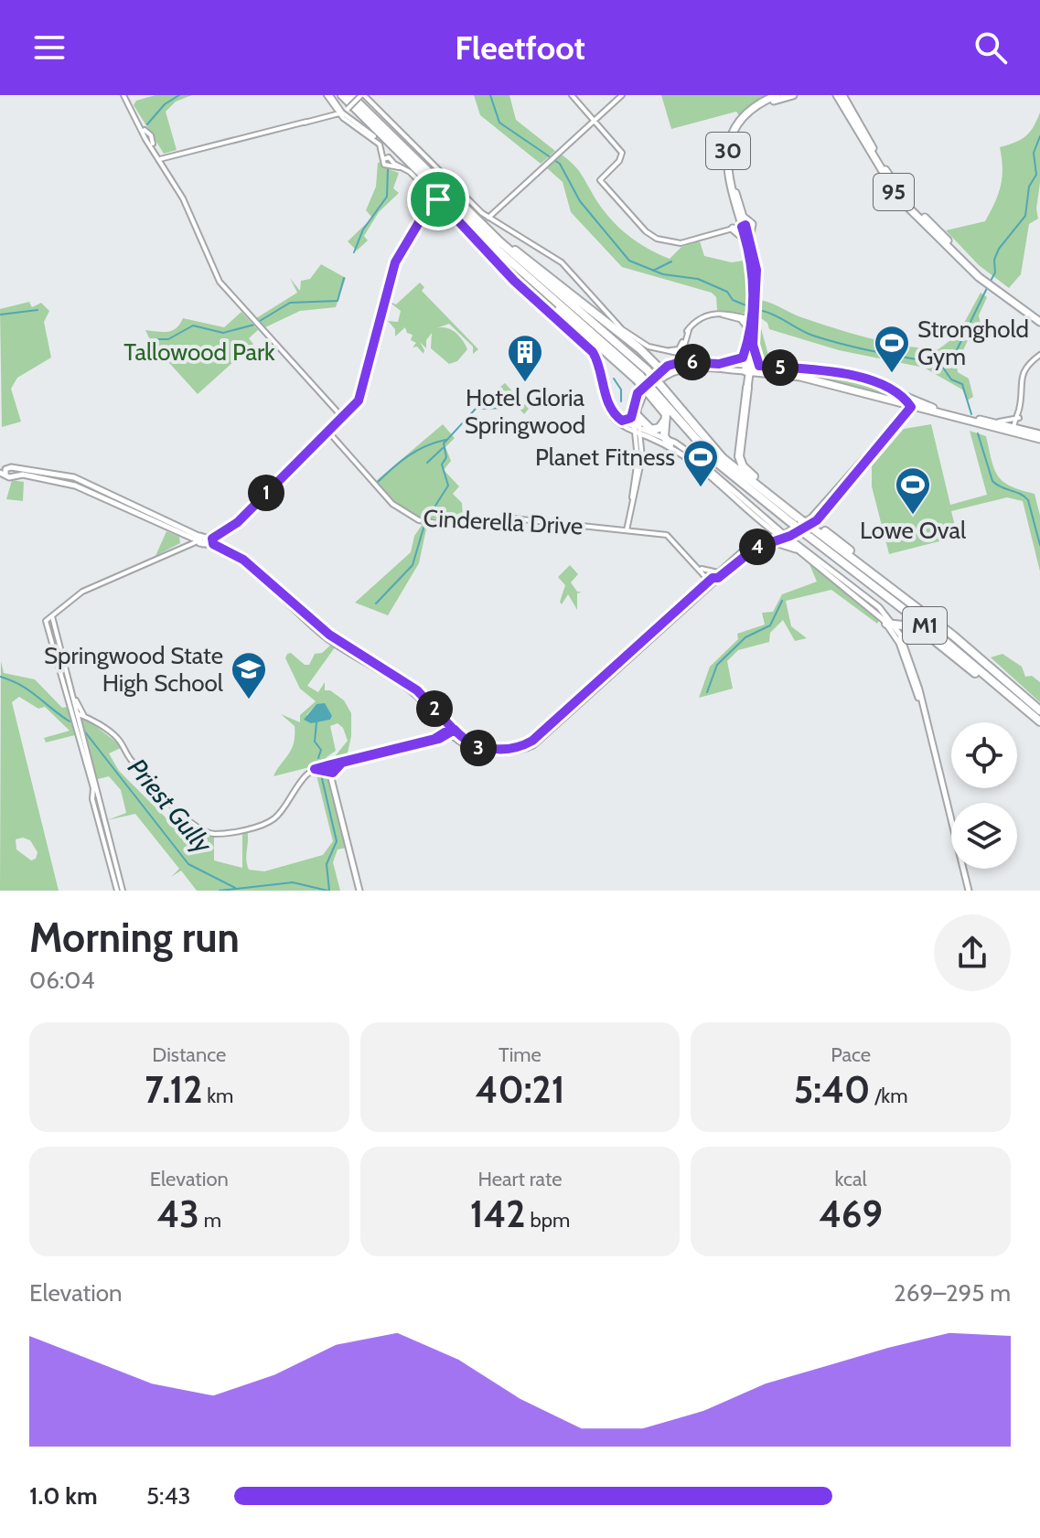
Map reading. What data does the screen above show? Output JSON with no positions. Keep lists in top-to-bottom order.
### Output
{
  "streets": {
    "highway": ["M1"],
    "main road": ["30", "95"],
    "street": ["Cinderella Drive"]
  },
  "water": ["Priest Gully"],
  "parks": ["Tallowood Park"],
  "places": {
    "sports": ["Stronghold Gym", "Planet Fitness", "Lowe Oval"],
    "building": ["Hotel Gloria Springwood"],
    "school or university": ["Springwood State High School"]
  },
  "page": {
    "header": "Fleetfoot",
    "pins": [
      "6",
      "5",
      "1",
      "4",
      "2",
      "3"
    ],
    "heading": ["Morning run", "06:04"],
    "stats": [
      ["Distance", "7.12 km"],
      ["Time", "40:21"],
      ["Pace", "5:40 /km"],
      ["Elevation", "43 m"],
      ["Heart rate", "142 bpm"],
      ["kcal", "469"]
    ],
    "chart": ["Elevation", "269–295 m"],
    "list": [
      {
        "name": "1.0 km",
        "note": "5:43"
      }
    ]
  }
}
